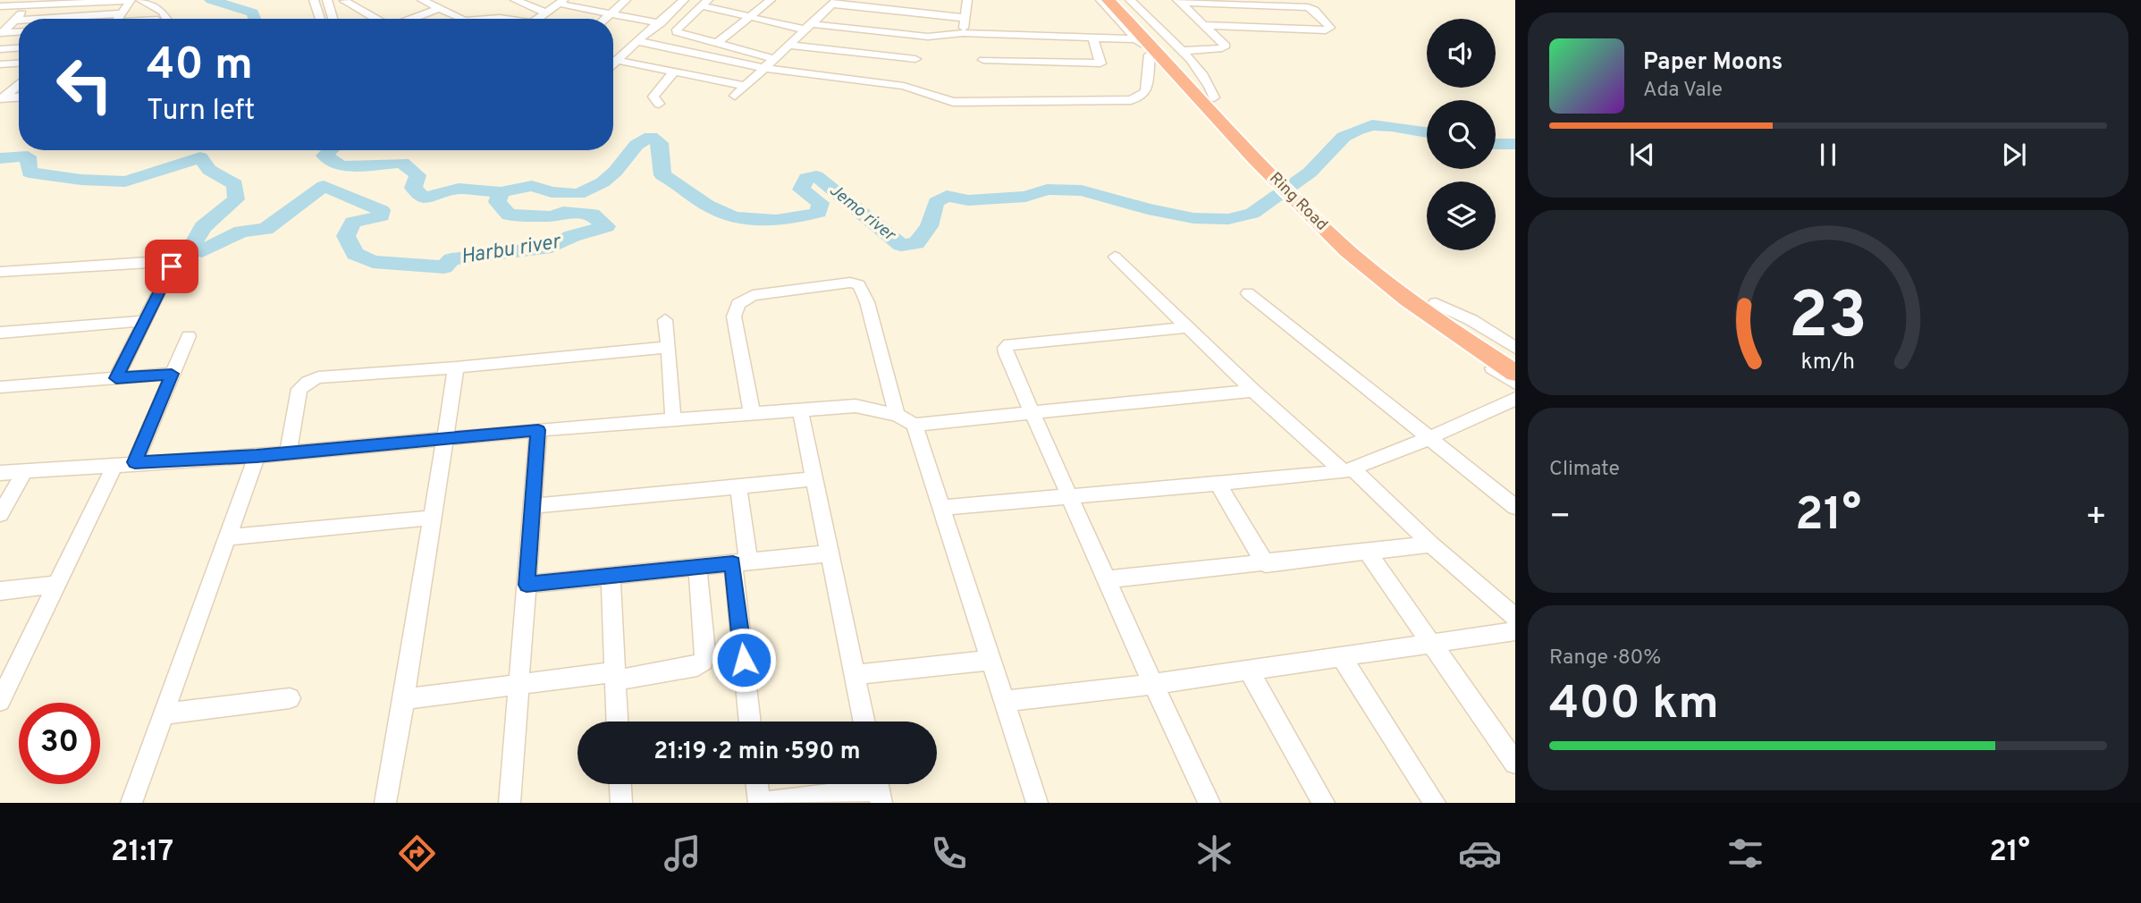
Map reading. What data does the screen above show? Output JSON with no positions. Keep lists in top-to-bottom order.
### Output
{
  "streets": {
    "highway": ["Ring Road"]
  },
  "water": ["Jemo river", "Harbu river"],
  "page": {
    "turn": ["40 m", "Turn left"],
    "song": ["Paper Moons", "Ada Vale"],
    "tile": [
      "Climate",
      ["Range · 80%", "400 km"]
    ],
    "heat": ["−", "21°", "+"],
    "limit": "30",
    "trip": "21:19 · 2 min · 590 m",
    "tabs": ["21:17", "21°"],
    "gauge": ["23", "km/h"]
  }
}
